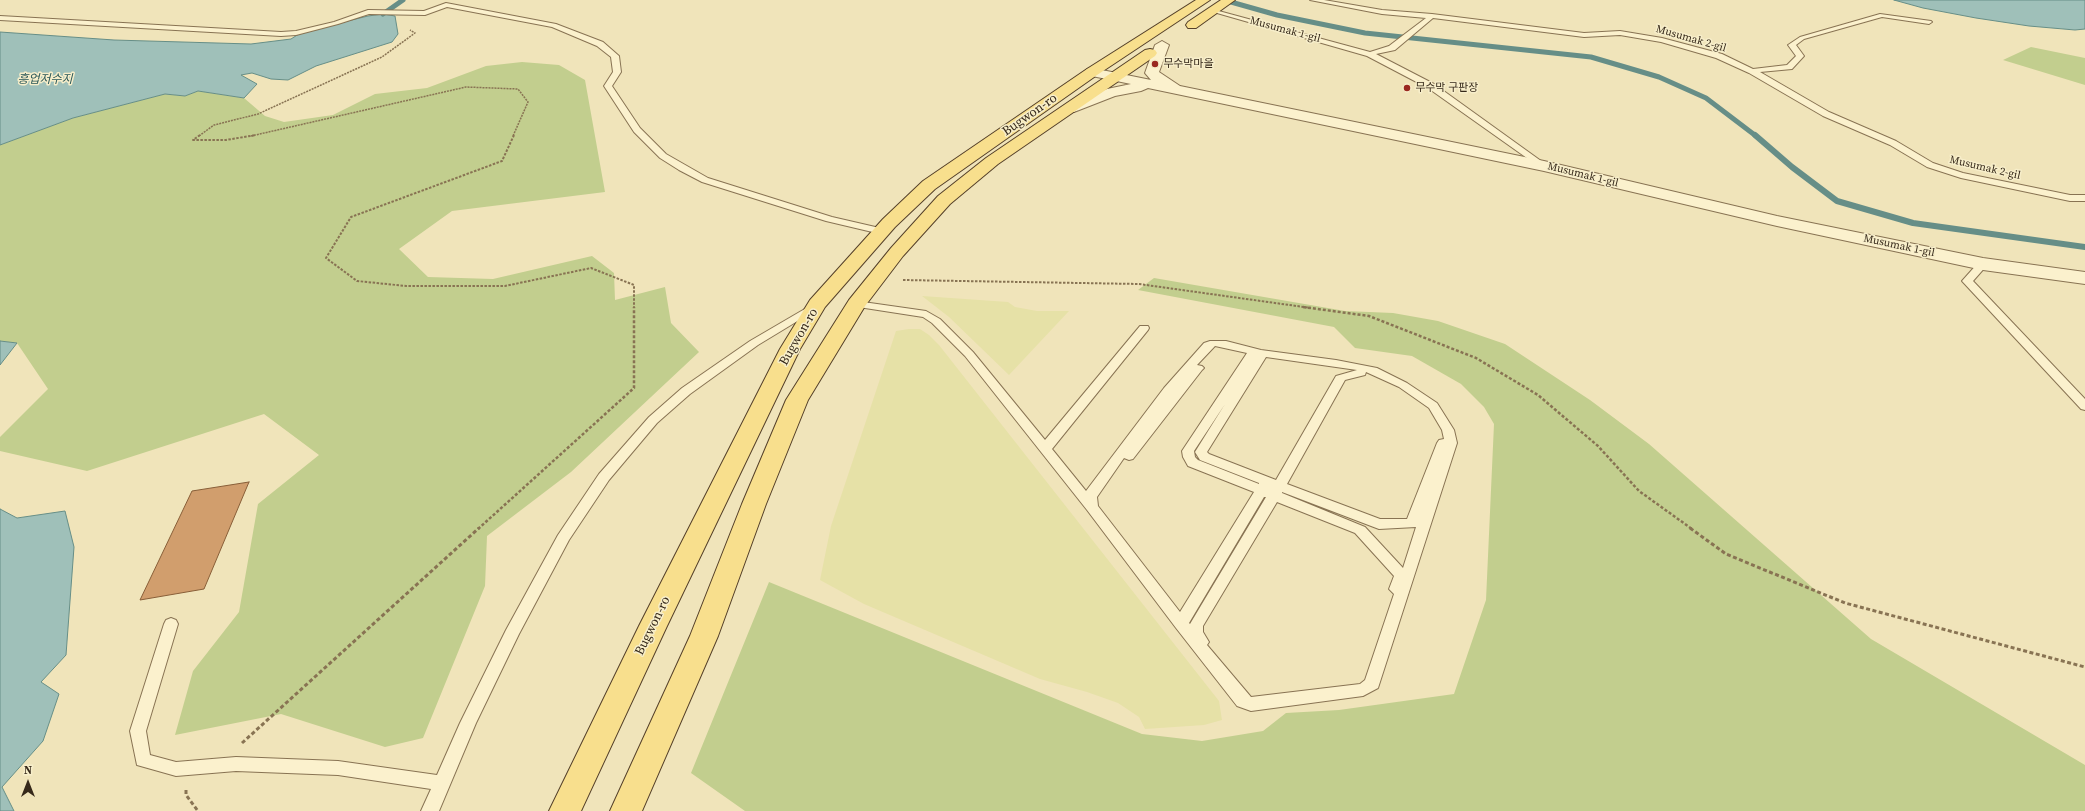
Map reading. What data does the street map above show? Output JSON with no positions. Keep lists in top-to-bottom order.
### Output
{
  "streets": {
    "main road": ["Bugwon-ro"],
    "street": ["Musumak 1-gil"],
    "lane": ["Musumak 2-gil"]
  },
  "crossings": [
    ["Musumak 1-gil", "Bugwon-ro"]
  ],
  "water": ["흥업저수지"],
  "places": ["무수막마을", "무수막 구판장"],
  "north": "top"
}
